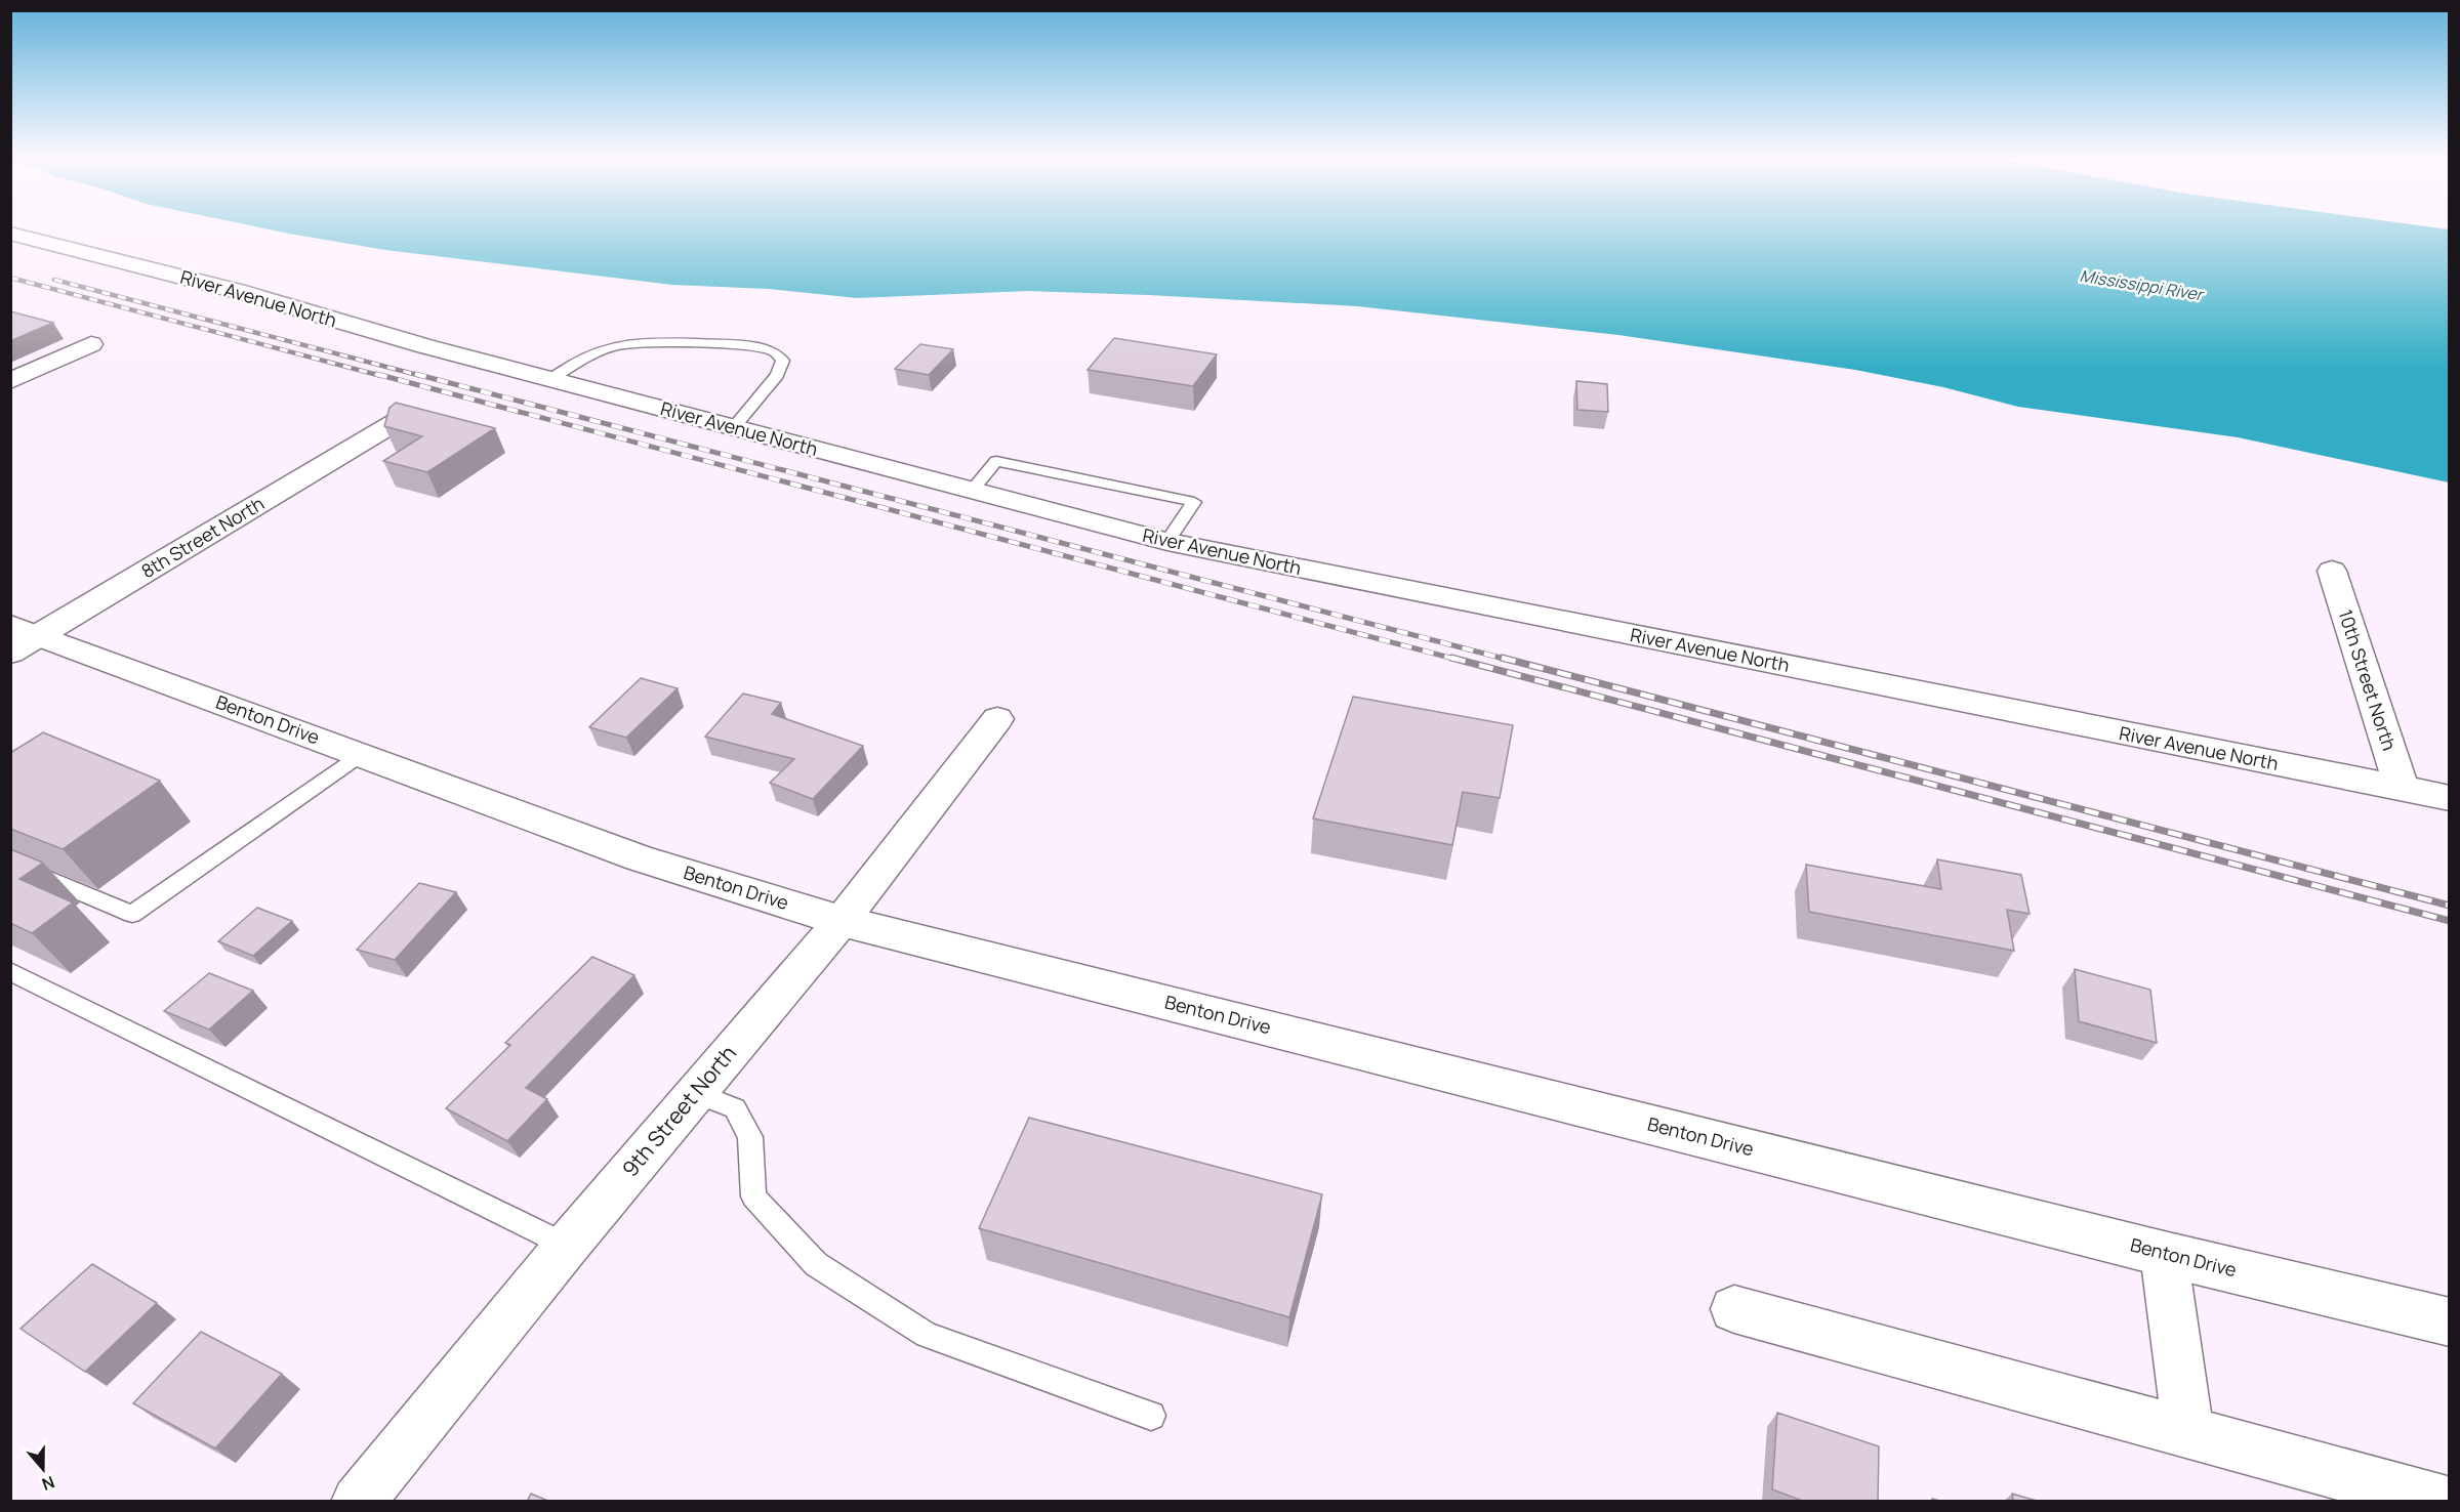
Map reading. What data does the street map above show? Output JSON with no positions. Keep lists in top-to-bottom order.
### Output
{
  "streets": {
    "street": [
      "River Avenue North",
      "8th Street North",
      "10th Street North",
      "Benton Drive",
      "9th Street North"
    ]
  },
  "crossings": [
    ["River Avenue North", "10th Street North"],
    ["8th Street North", "Benton Drive"],
    ["Benton Drive", "9th Street North"]
  ],
  "water": ["Mississippi River"],
  "north": "bottom"
}
